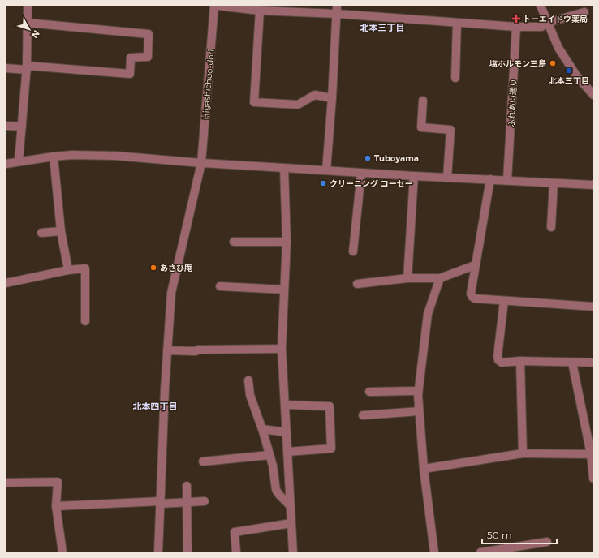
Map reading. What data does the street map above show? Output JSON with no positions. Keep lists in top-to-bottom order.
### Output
{
  "streets": {
    "street": ["Higashichuo-dori", "ふれあい通り"]
  },
  "districts": ["北本三丁目", "北本四丁目"],
  "places": {
    "health": ["トーエイドウ薬局"],
    "other": [
      "塩ホルモン三島",
      "Tuboyama",
      "クリーニング コーセー",
      "あさひ庵"
    ],
    "transit": ["北本三丁目"]
  },
  "scale_bar": "50 m",
  "north": "bottom right"
}
